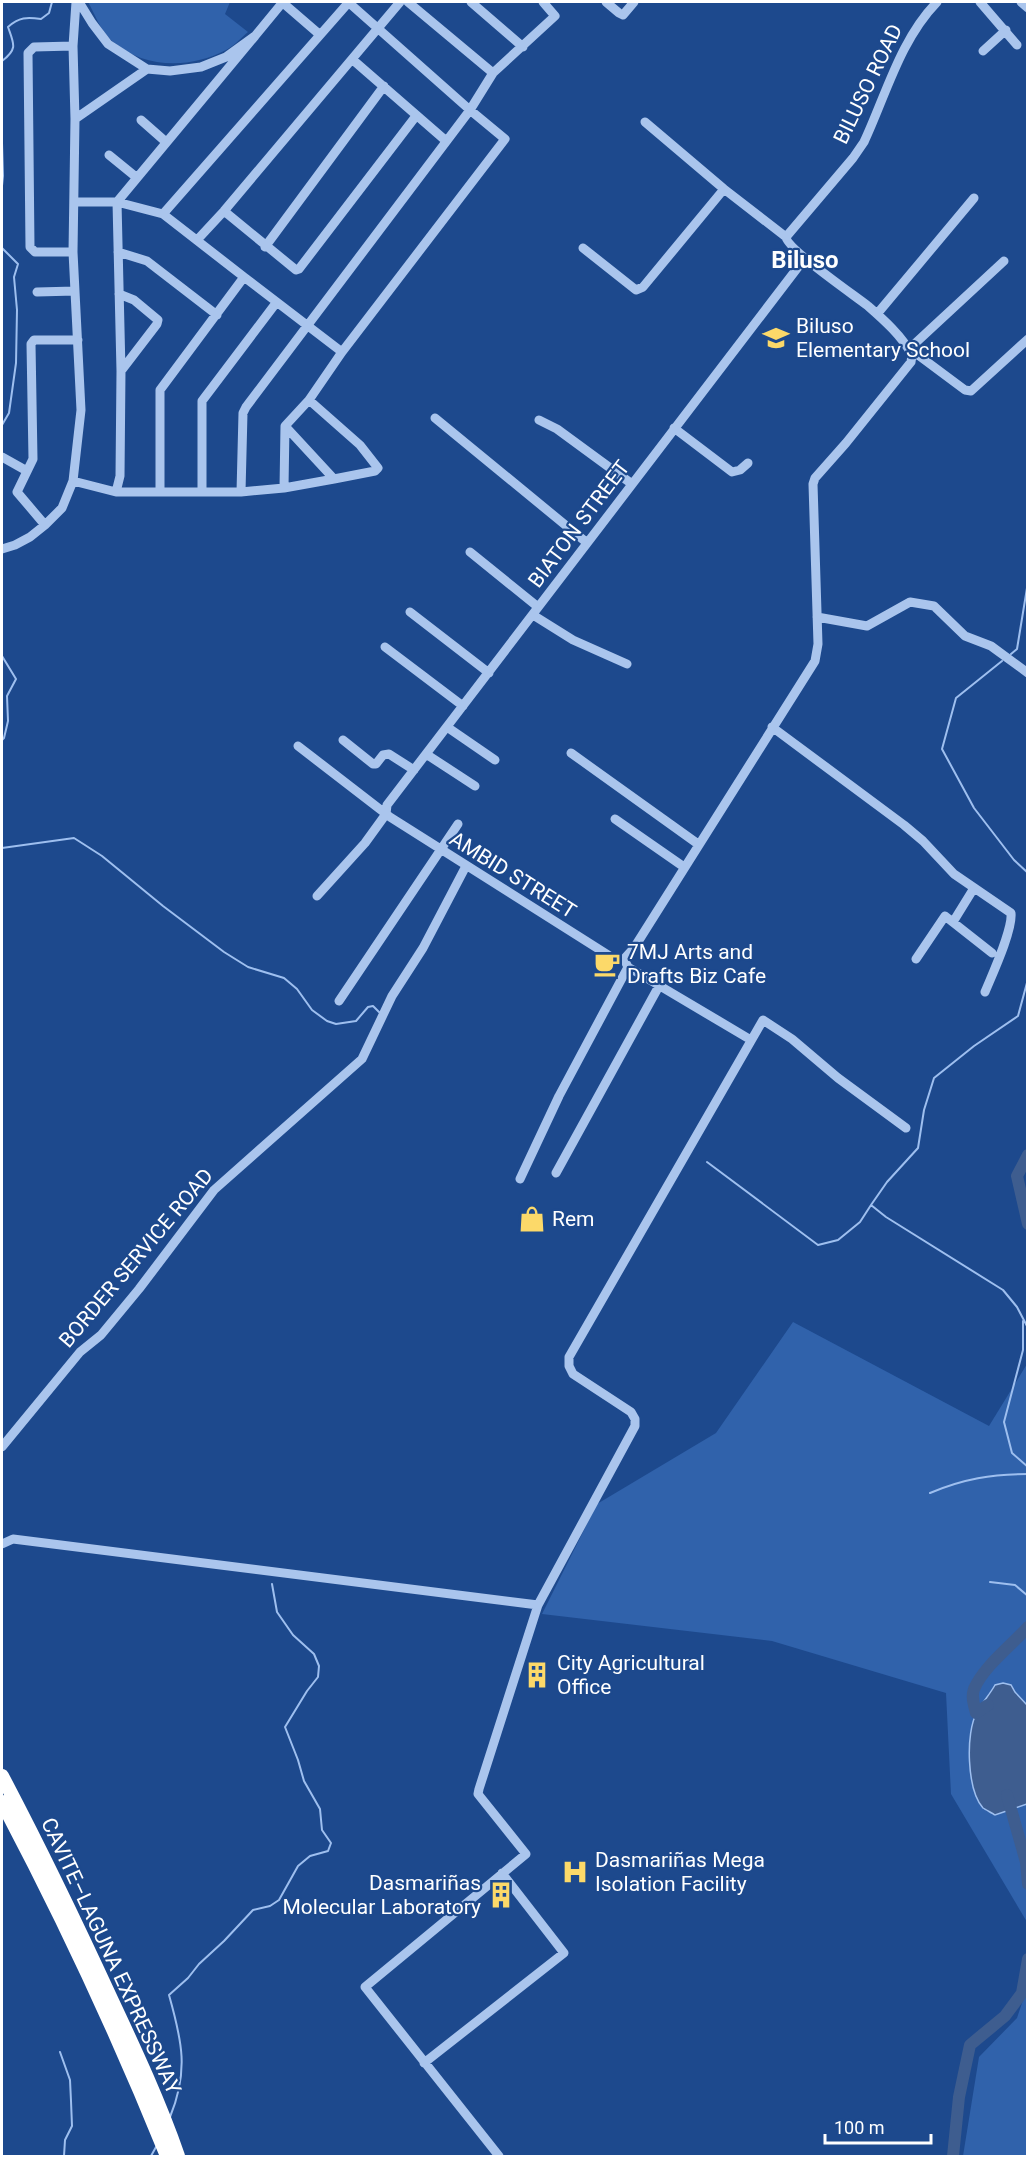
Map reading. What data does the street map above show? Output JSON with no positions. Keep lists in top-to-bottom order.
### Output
{
  "streets": {
    "highway": ["CAVITE–LAGUNA EXPRESSWAY"],
    "street": [
      "BILUSO ROAD",
      "BIATON STREET",
      "AMBID STREET",
      "BORDER SERVICE ROAD"
    ]
  },
  "crossings": [
    ["BIATON STREET", "AMBID STREET"],
    ["AMBID STREET", "BORDER SERVICE ROAD"]
  ],
  "districts": ["Biluso"],
  "places": {
    "school or university": ["Biluso Elementary School"],
    "cafe": ["7MJ Arts and Drafts Biz Cafe"],
    "shop": ["Rem"],
    "building": ["City Agricultural Office", "Dasmariñas Molecular Laboratory"],
    "hospital": ["Dasmariñas Mega Isolation Facility"]
  },
  "scale_bar": "100 m"
}
